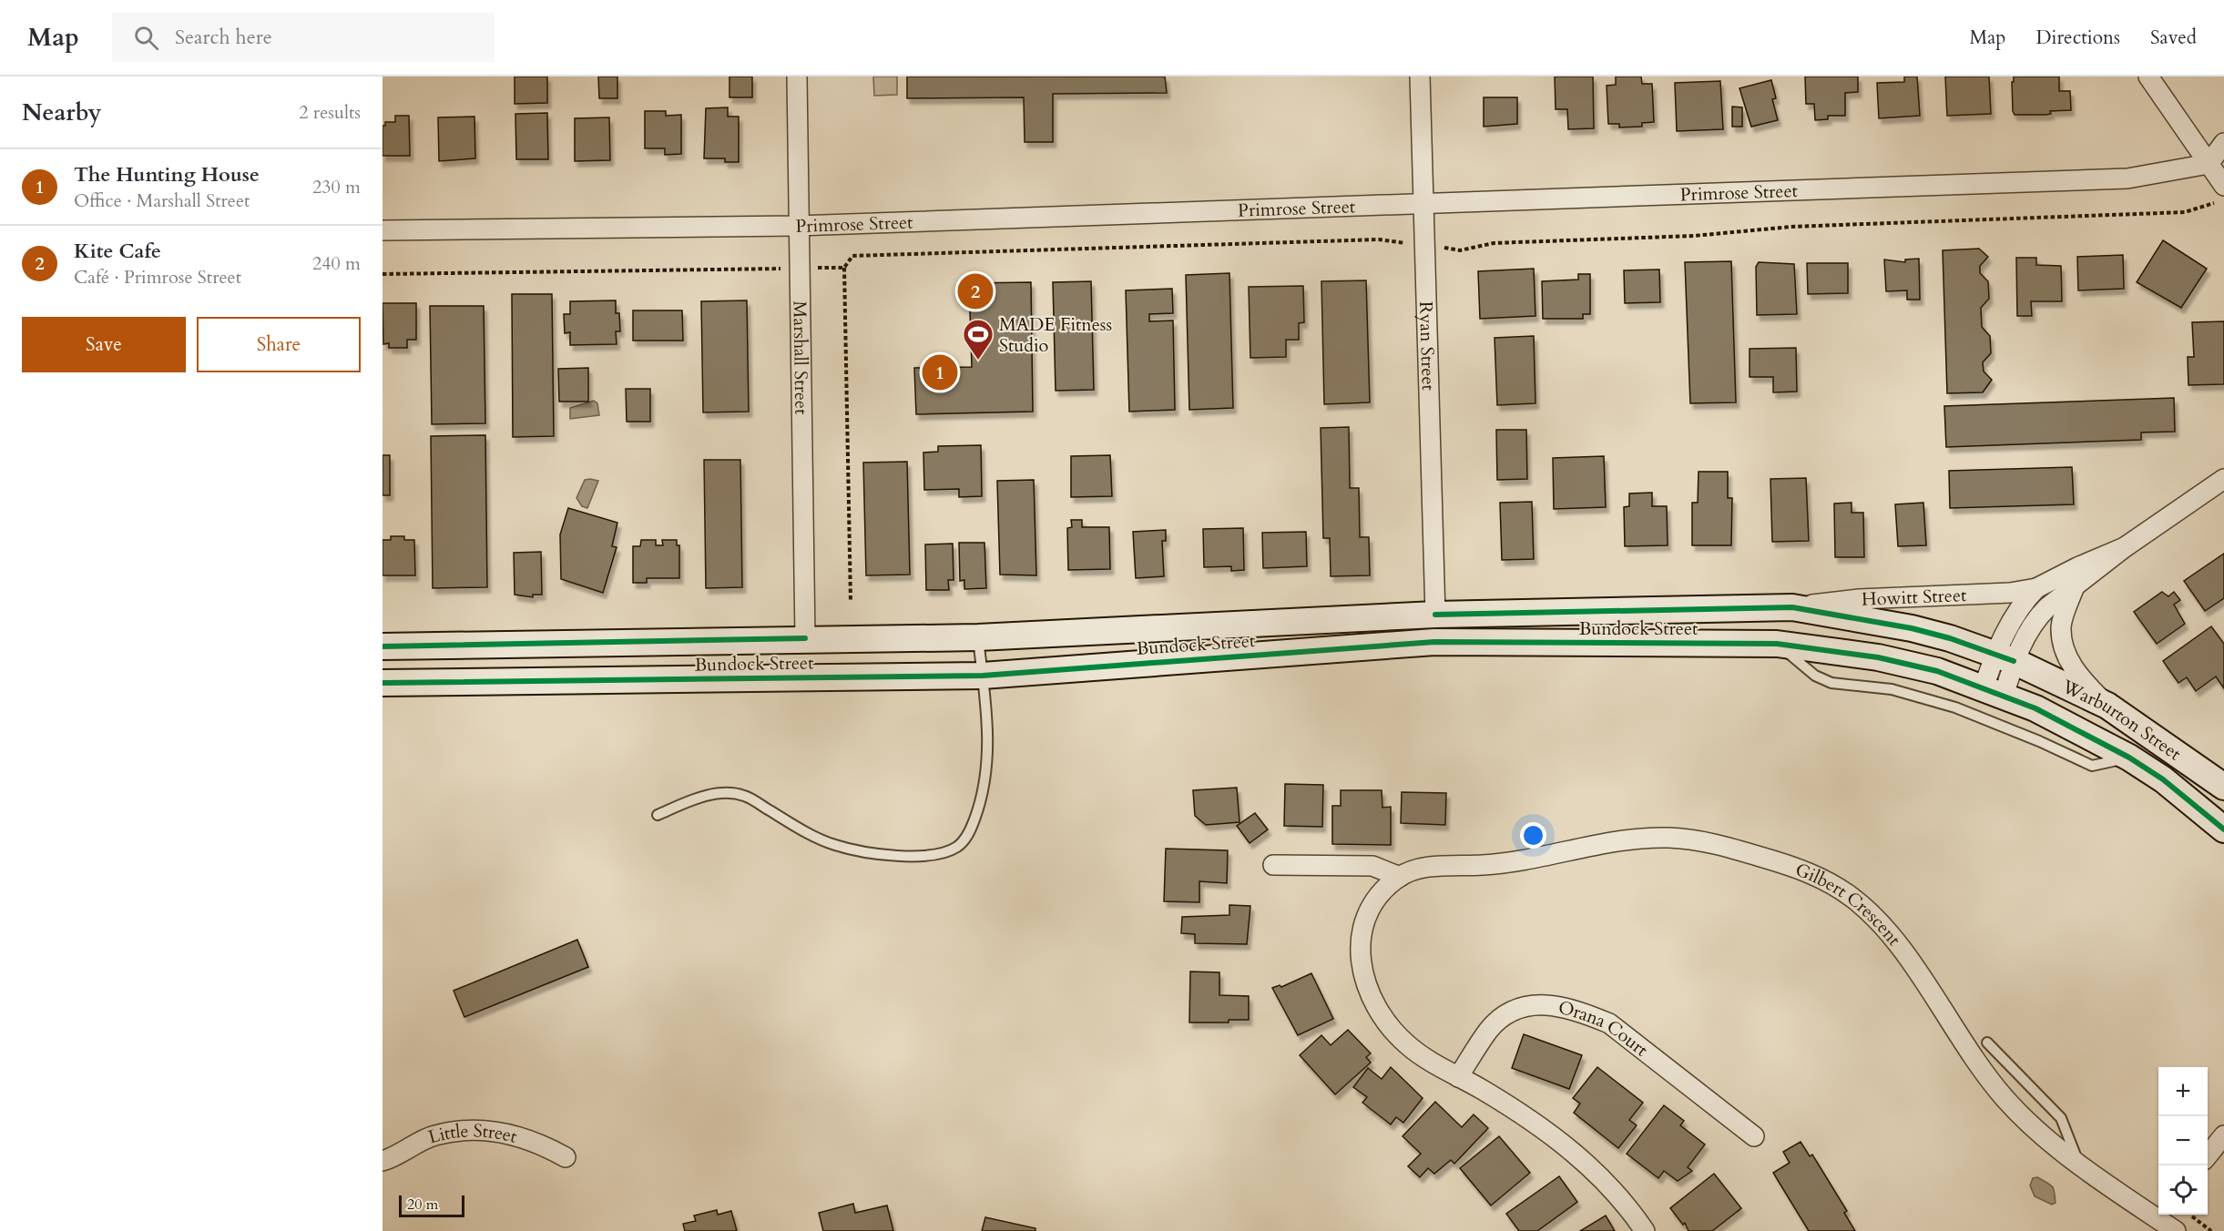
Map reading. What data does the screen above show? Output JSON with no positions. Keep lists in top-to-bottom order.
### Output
{
  "streets": {
    "main road": ["Bundock Street", "Warburton Street"],
    "street": [
      "Primrose Street",
      "Ryan Street",
      "Marshall Street",
      "Howitt Street",
      "Gilbert Crescent",
      "Orana Court",
      "Little Street"
    ]
  },
  "crossings": [
    ["Primrose Street", "Ryan Street"],
    ["Primrose Street", "Marshall Street"],
    ["Ryan Street", "Bundock Street"],
    ["Marshall Street", "Bundock Street"],
    ["Howitt Street", "Bundock Street"],
    ["Howitt Street", "Warburton Street"],
    ["Bundock Street", "Warburton Street"],
    ["Gilbert Crescent", "Orana Court"]
  ],
  "places": {
    "sports": ["MADE Fitness Studio"]
  },
  "scale_bar": "20 m",
  "page": {
    "header": "Map",
    "search": "Search here",
    "nav": ["Map", "Directions", "Saved"],
    "heading": ["Nearby", "2 results"],
    "list": [
      {
        "mark": "1",
        "name": "The Hunting House",
        "note": "Office · Marshall Street",
        "value": "230 m"
      },
      {
        "mark": "2",
        "name": "Kite Cafe",
        "note": "Café · Primrose Street",
        "value": "240 m"
      }
    ],
    "pins": ["2", "1"],
    "buttons": ["Save", "Share"],
    "map_buttons": ["+", "−"],
    "scale": "20 m"
  }
}
